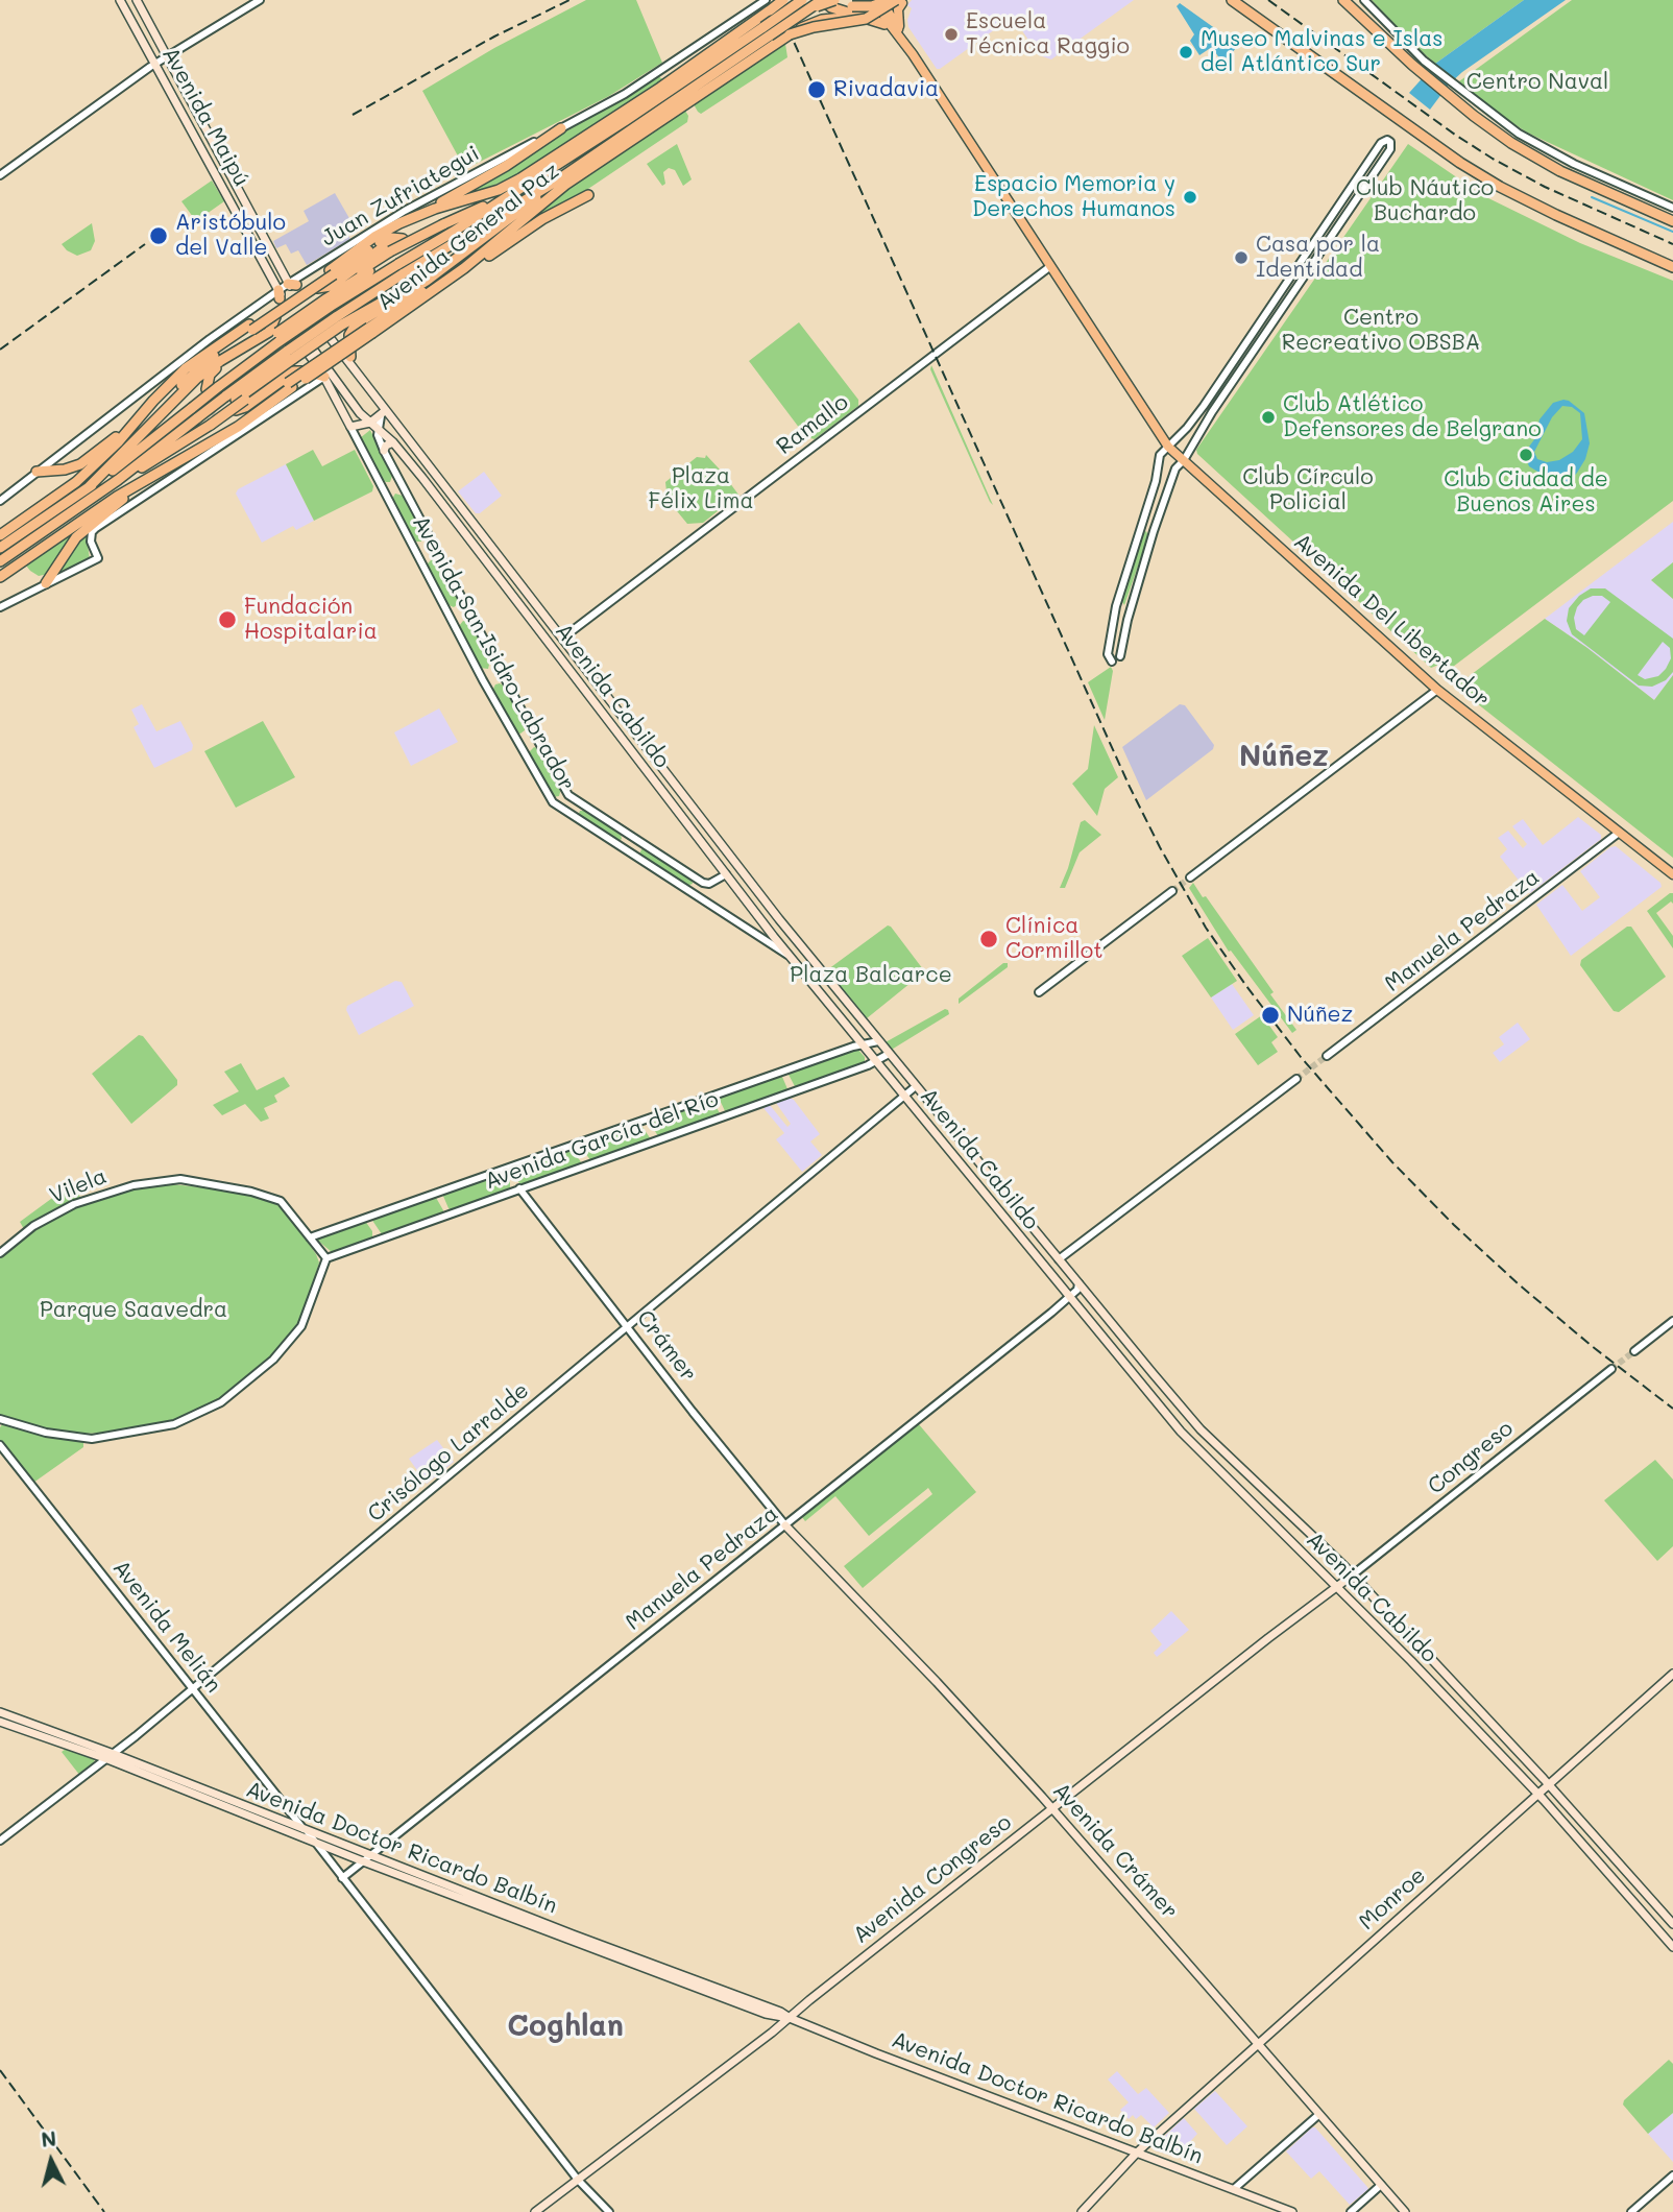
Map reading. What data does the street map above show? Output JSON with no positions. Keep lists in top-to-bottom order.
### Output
{
  "streets": {
    "highway": ["Avenida General Paz"],
    "main road": [
      "Avenida Maipú",
      "Avenida Del Libertador",
      "Avenida Cabildo",
      "Avenida Doctor Ricardo Balbín",
      "Avenida Crámer",
      "Avenida Congreso",
      "Monroe"
    ],
    "street": [
      "Juan Zufriategui",
      "Ramallo",
      "Avenida San Isidro Labrador",
      "Manuela Pedraza",
      "Avenida García del Río",
      "Vilela",
      "Crámer",
      "Crisólogo Larralde",
      "Congreso",
      "Avenida Melián"
    ]
  },
  "crossings": [
    ["Avenida Maipú", "Juan Zufriategui"],
    ["Avenida General Paz", "Avenida Del Libertador"],
    ["Avenida General Paz", "Avenida Cabildo"],
    ["Ramallo", "Avenida Del Libertador"],
    ["Ramallo", "Avenida Cabildo"],
    ["Avenida Del Libertador", "Manuela Pedraza"],
    ["Avenida San Isidro Labrador", "Avenida Cabildo"],
    ["Avenida Cabildo", "Manuela Pedraza"],
    ["Avenida Cabildo", "Avenida García del Río"],
    ["Avenida Cabildo", "Crisólogo Larralde"],
    ["Avenida Cabildo", "Congreso"],
    ["Avenida Cabildo", "Avenida Congreso"],
    ["Avenida Cabildo", "Monroe"],
    ["Manuela Pedraza", "Crámer"],
    ["Manuela Pedraza", "Avenida Melián"],
    ["Manuela Pedraza", "Avenida Doctor Ricardo Balbín"],
    ["Manuela Pedraza", "Avenida Crámer"],
    ["Avenida García del Río", "Vilela"],
    ["Avenida García del Río", "Crámer"],
    ["Crámer", "Crisólogo Larralde"],
    ["Crámer", "Avenida Crámer"],
    ["Crisólogo Larralde", "Avenida Melián"],
    ["Crisólogo Larralde", "Avenida Doctor Ricardo Balbín"],
    ["Congreso", "Avenida Congreso"],
    ["Avenida Melián", "Avenida Doctor Ricardo Balbín"],
    ["Avenida Melián", "Avenida Congreso"],
    ["Avenida Doctor Ricardo Balbín", "Avenida Congreso"],
    ["Avenida Doctor Ricardo Balbín", "Monroe"],
    ["Avenida Crámer", "Avenida Congreso"],
    ["Avenida Crámer", "Monroe"]
  ],
  "districts": ["Núñez", "Coghlan"],
  "parks": [
    "Centro Naval",
    "Club Náutico Buchardo",
    "Centro Recreativo OBSBA",
    "Plaza Félix Lima",
    "Club Círculo Policial",
    "Plaza Balcarce",
    "Parque Saavedra"
  ],
  "places": [
    "Escuela Técnica Raggio",
    "Museo Malvinas e Islas del Atlántico Sur",
    "Rivadavia",
    "Espacio Memoria y Derechos Humanos",
    "Aristóbulo del Valle",
    "Casa por la Identidad",
    "Club Atlético Defensores de Belgrano",
    "Club Ciudad de Buenos Aires",
    "Fundación Hospitalaria",
    "Clínica Cormillot",
    "Núñez"
  ],
  "north": "top"
}
